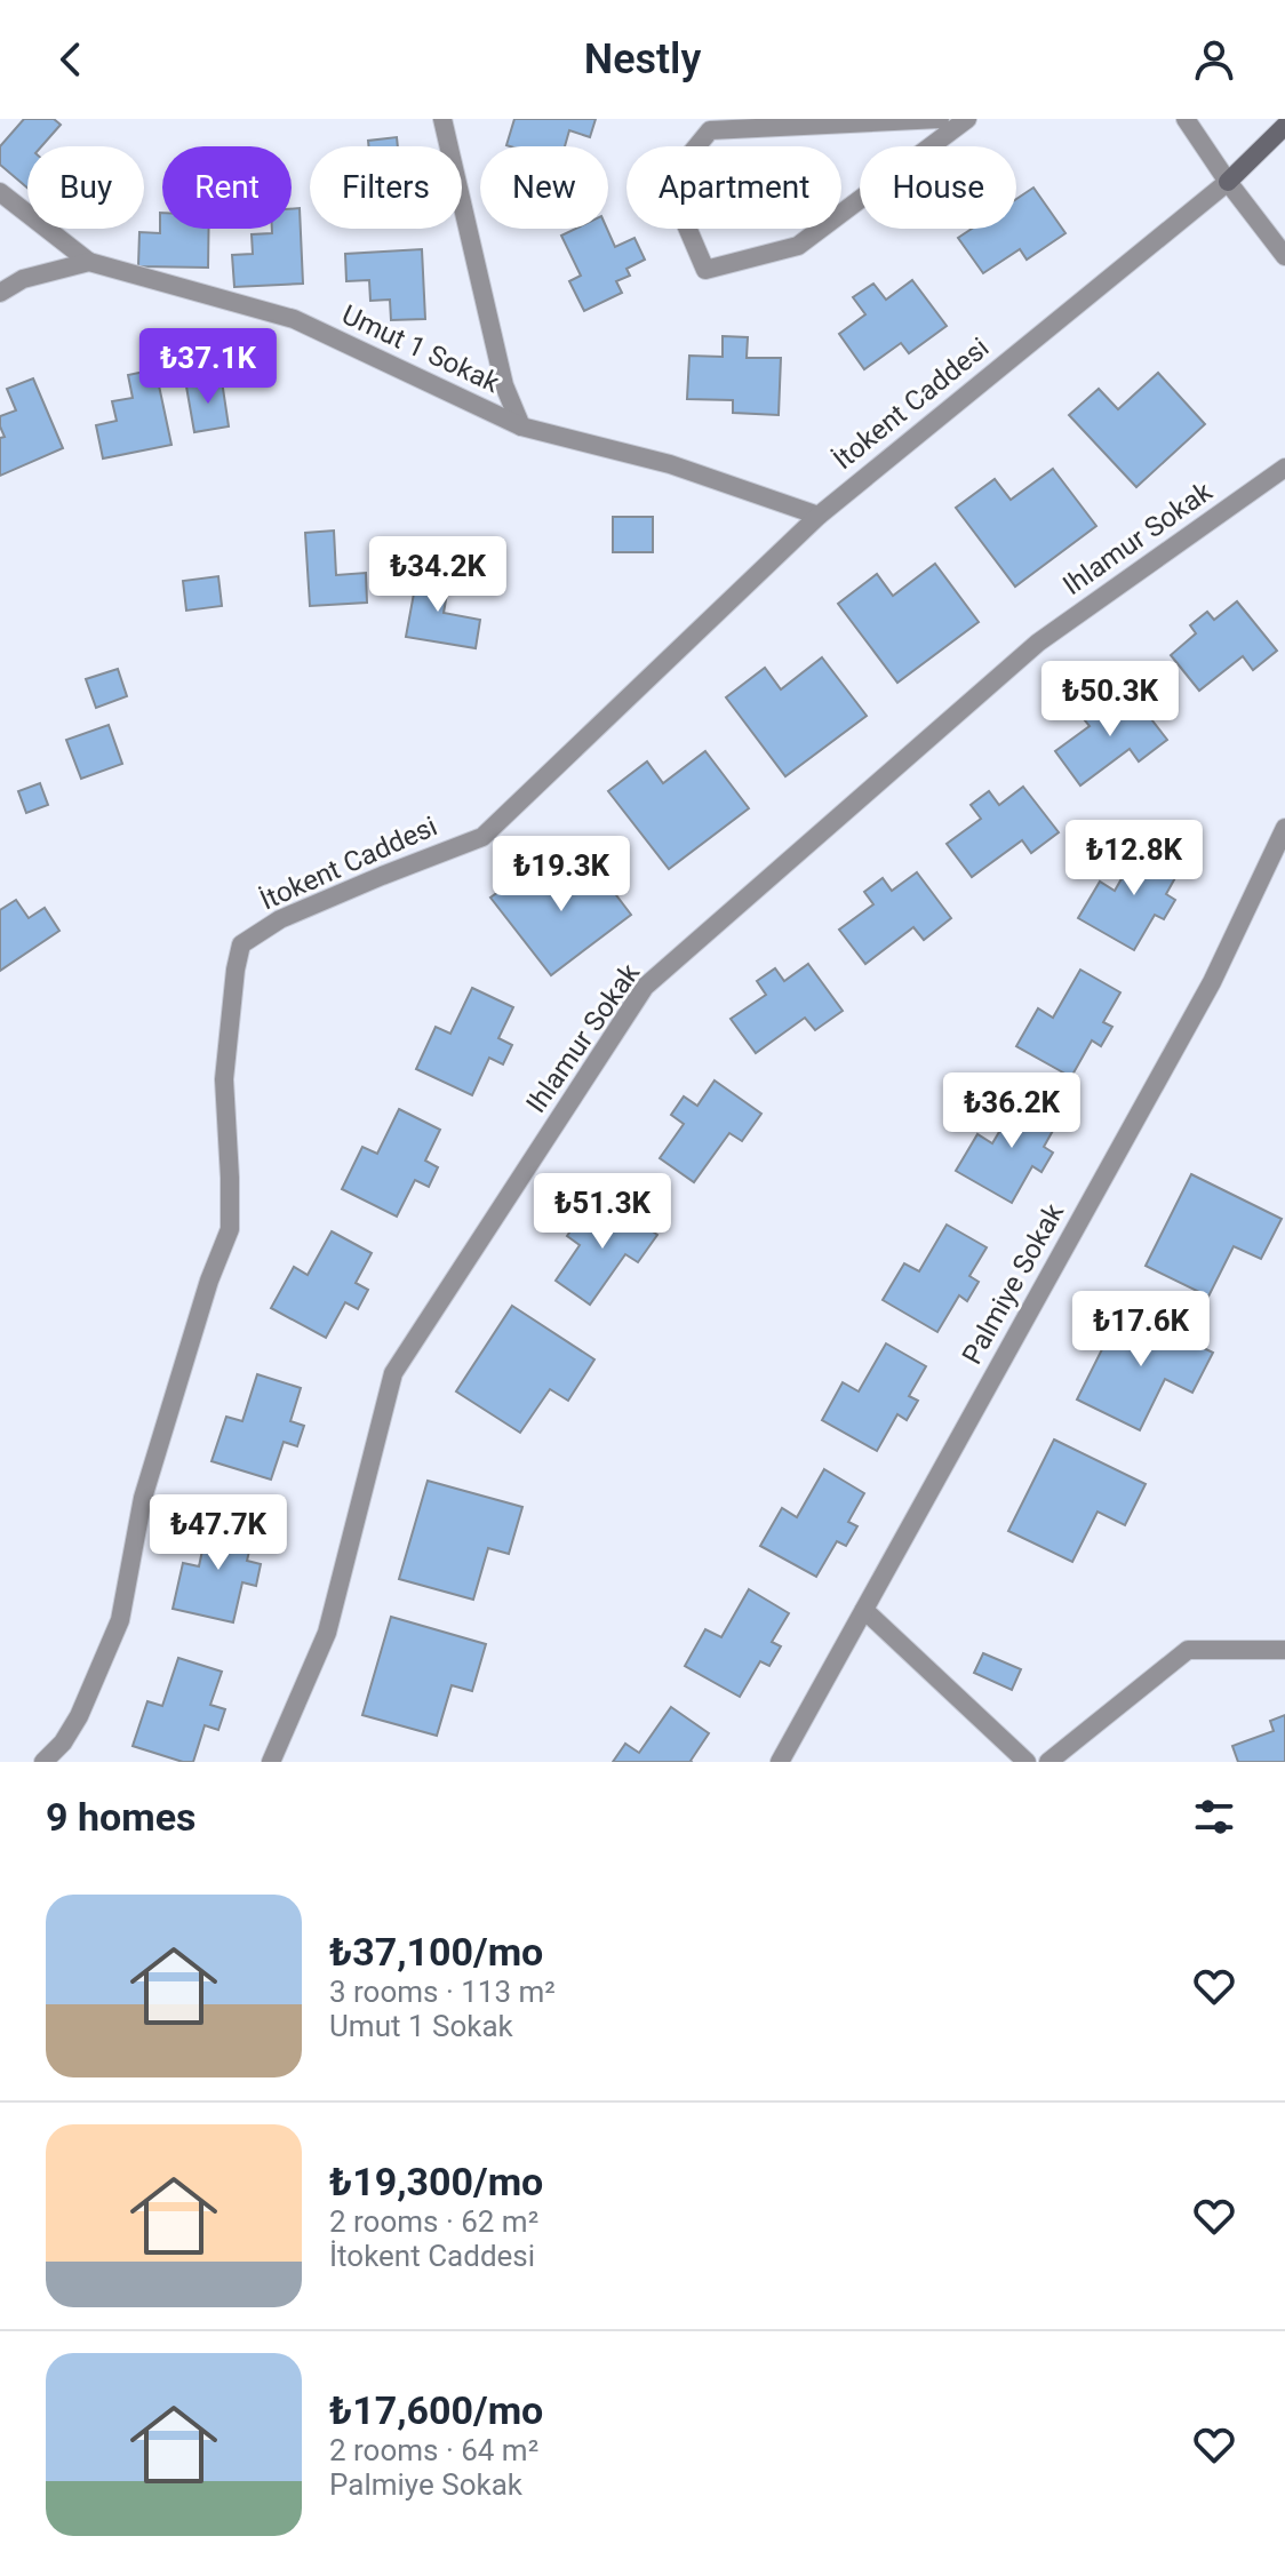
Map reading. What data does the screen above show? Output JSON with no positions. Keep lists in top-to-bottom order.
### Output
{
  "streets": {
    "street": [
      "Umut 1 Sokak",
      "İtokent Caddesi",
      "Ihlamur Sokak",
      "Palmiye Sokak"
    ]
  },
  "crossings": [
    ["Umut 1 Sokak", "İtokent Caddesi"]
  ],
  "page": {
    "header": "Nestly",
    "chip": [
      "Buy",
      "Rent",
      "Filters",
      "New",
      "Apartment",
      "House"
    ],
    "price": [
      "₺37.1K",
      "₺34.2K",
      "₺50.3K",
      "₺12.8K",
      "₺19.3K",
      "₺36.2K",
      "₺51.3K",
      "₺17.6K",
      "₺47.7K"
    ],
    "heading": "9 homes",
    "list": [
      {
        "name": "₺37,100/mo",
        "note": "3 rooms · 113 m² · Umut 1 Sokak"
      },
      {
        "name": "₺19,300/mo",
        "note": "2 rooms · 62 m² · İtokent Caddesi"
      },
      {
        "name": "₺17,600/mo",
        "note": "2 rooms · 64 m² · Palmiye Sokak"
      }
    ]
  }
}
